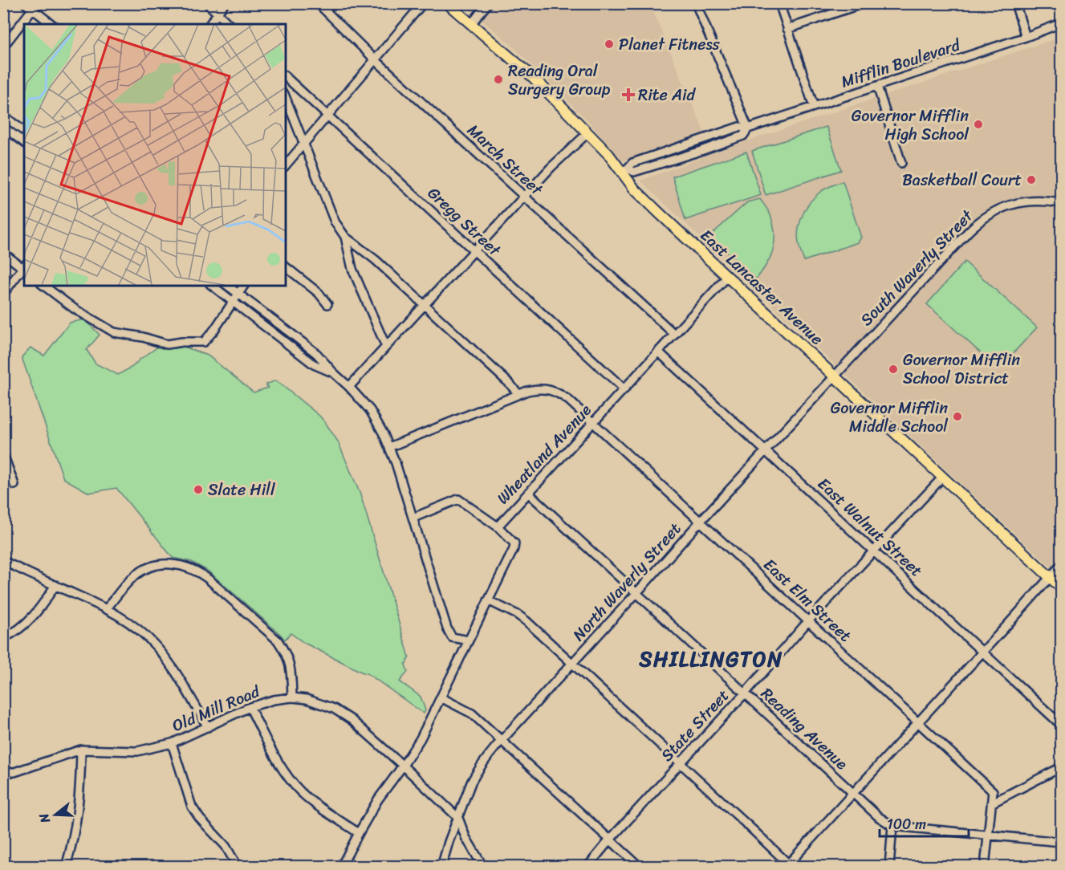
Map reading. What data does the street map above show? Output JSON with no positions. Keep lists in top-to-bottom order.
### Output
{
  "streets": {
    "main road": ["East Lancaster Avenue"],
    "street": [
      "Mifflin Boulevard",
      "March Street",
      "Gregg Street",
      "South Waverly Street",
      "Wheatland Avenue",
      "East Walnut Street",
      "North Waverly Street",
      "East Elm Street",
      "Old Mill Road",
      "State Street",
      "Reading Avenue"
    ]
  },
  "crossings": [
    ["Mifflin Boulevard", "East Lancaster Avenue"],
    ["March Street", "Wheatland Avenue"],
    ["Gregg Street", "Wheatland Avenue"],
    ["South Waverly Street", "East Lancaster Avenue"],
    ["South Waverly Street", "North Waverly Street"],
    ["East Lancaster Avenue", "Wheatland Avenue"],
    ["East Lancaster Avenue", "North Waverly Street"],
    ["East Lancaster Avenue", "State Street"],
    ["Wheatland Avenue", "East Walnut Street"],
    ["Wheatland Avenue", "East Elm Street"],
    ["Wheatland Avenue", "Old Mill Road"],
    ["Wheatland Avenue", "Reading Avenue"],
    ["East Walnut Street", "North Waverly Street"],
    ["East Walnut Street", "State Street"],
    ["North Waverly Street", "East Elm Street"],
    ["North Waverly Street", "Old Mill Road"],
    ["North Waverly Street", "Reading Avenue"],
    ["East Elm Street", "State Street"],
    ["State Street", "Reading Avenue"]
  ],
  "districts": ["SHILLINGTON"],
  "places": {
    "other": [
      "Planet Fitness",
      "Reading Oral Surgery Group",
      "Governor Mifflin High School",
      "Basketball Court",
      "Governor Mifflin School District",
      "Governor Mifflin Middle School",
      "Slate Hill"
    ],
    "health": ["Rite Aid"]
  },
  "scale_bar": "100 m",
  "north": "left"
}
